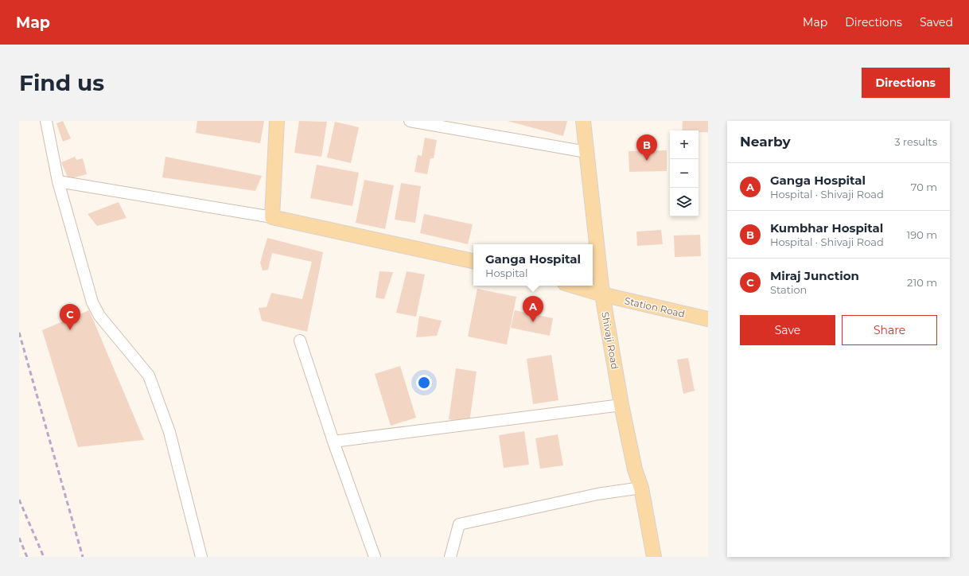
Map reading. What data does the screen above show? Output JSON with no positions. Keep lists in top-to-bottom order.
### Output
{
  "streets": {
    "main road": ["Station Road", "Shivaji Road"]
  },
  "crossings": [
    ["Station Road", "Shivaji Road"]
  ],
  "page": {
    "header": "Map",
    "nav": ["Map", "Directions", "Saved"],
    "buttons": [
      "Directions",
      ["Save", "Share"]
    ],
    "title": "Find us",
    "heading": ["Nearby", "3 results"],
    "map_buttons": ["+", "−"],
    "pins": ["B", "A", "C"],
    "list": [
      {
        "mark": "A",
        "name": "Ganga Hospital",
        "note": "Hospital · Shivaji Road",
        "value": "70 m"
      },
      {
        "mark": "B",
        "name": "Kumbhar Hospital",
        "note": "Hospital · Shivaji Road",
        "value": "190 m"
      },
      {
        "mark": "C",
        "name": "Miraj Junction",
        "note": "Station",
        "value": "210 m"
      }
    ],
    "popup": ["Ganga Hospital", "Hospital"]
  }
}
